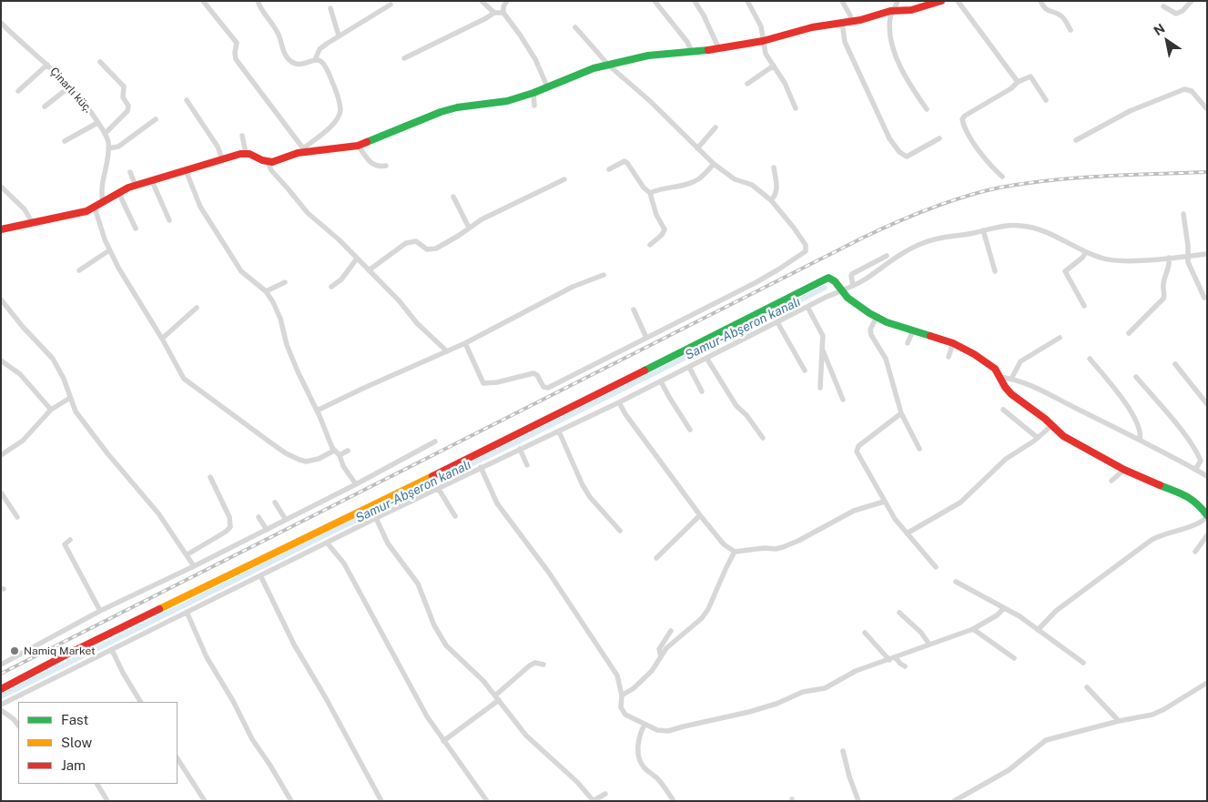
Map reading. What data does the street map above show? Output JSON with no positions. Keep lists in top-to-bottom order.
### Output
{
  "streets": {
    "street": ["Çinarlı küç."]
  },
  "water": ["Samur-Abşeron kanalı"],
  "places": ["Namiq Market"],
  "legend": ["Fast", "Slow", "Jam"],
  "north": "top left"
}
